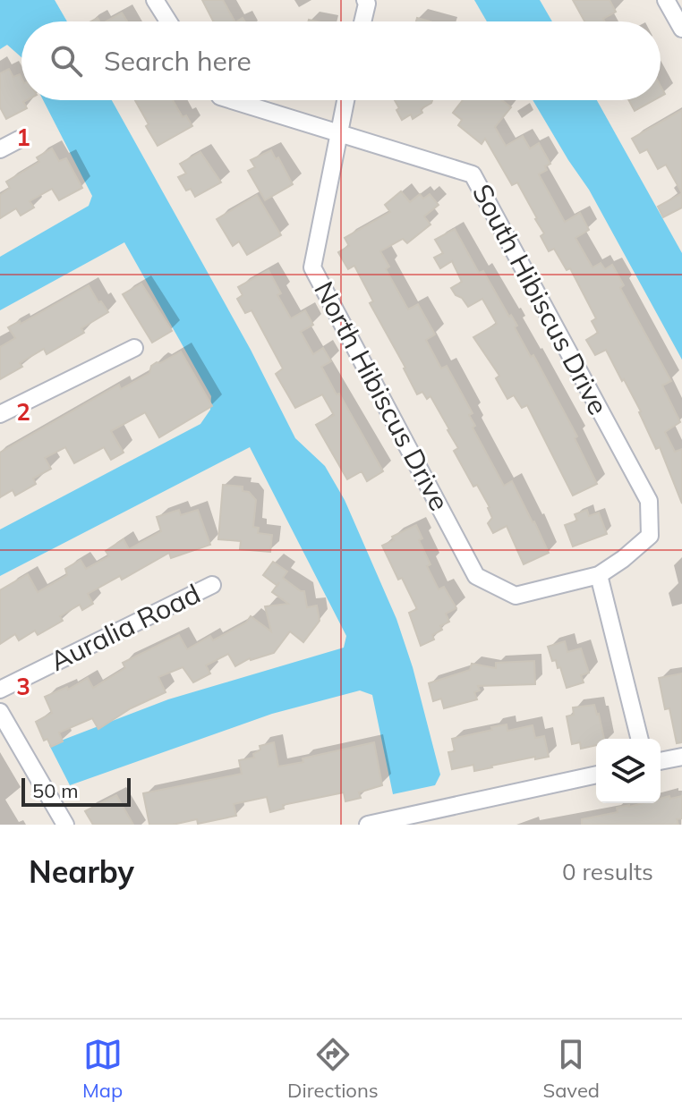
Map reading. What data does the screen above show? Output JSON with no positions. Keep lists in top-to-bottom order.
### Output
{
  "streets": {
    "street": ["South Hibiscus Drive", "North Hibiscus Drive", "Auralia Road"]
  },
  "crossings": [
    ["South Hibiscus Drive", "North Hibiscus Drive"]
  ],
  "scale_bar": "50 m",
  "page": {
    "search": "Search here",
    "scale": "50 m",
    "heading": ["Nearby", "0 results"],
    "nav": ["Map", "Directions", "Saved"]
  },
  "grid": {
    "rows": ["1", "2", "3"]
  }
}
